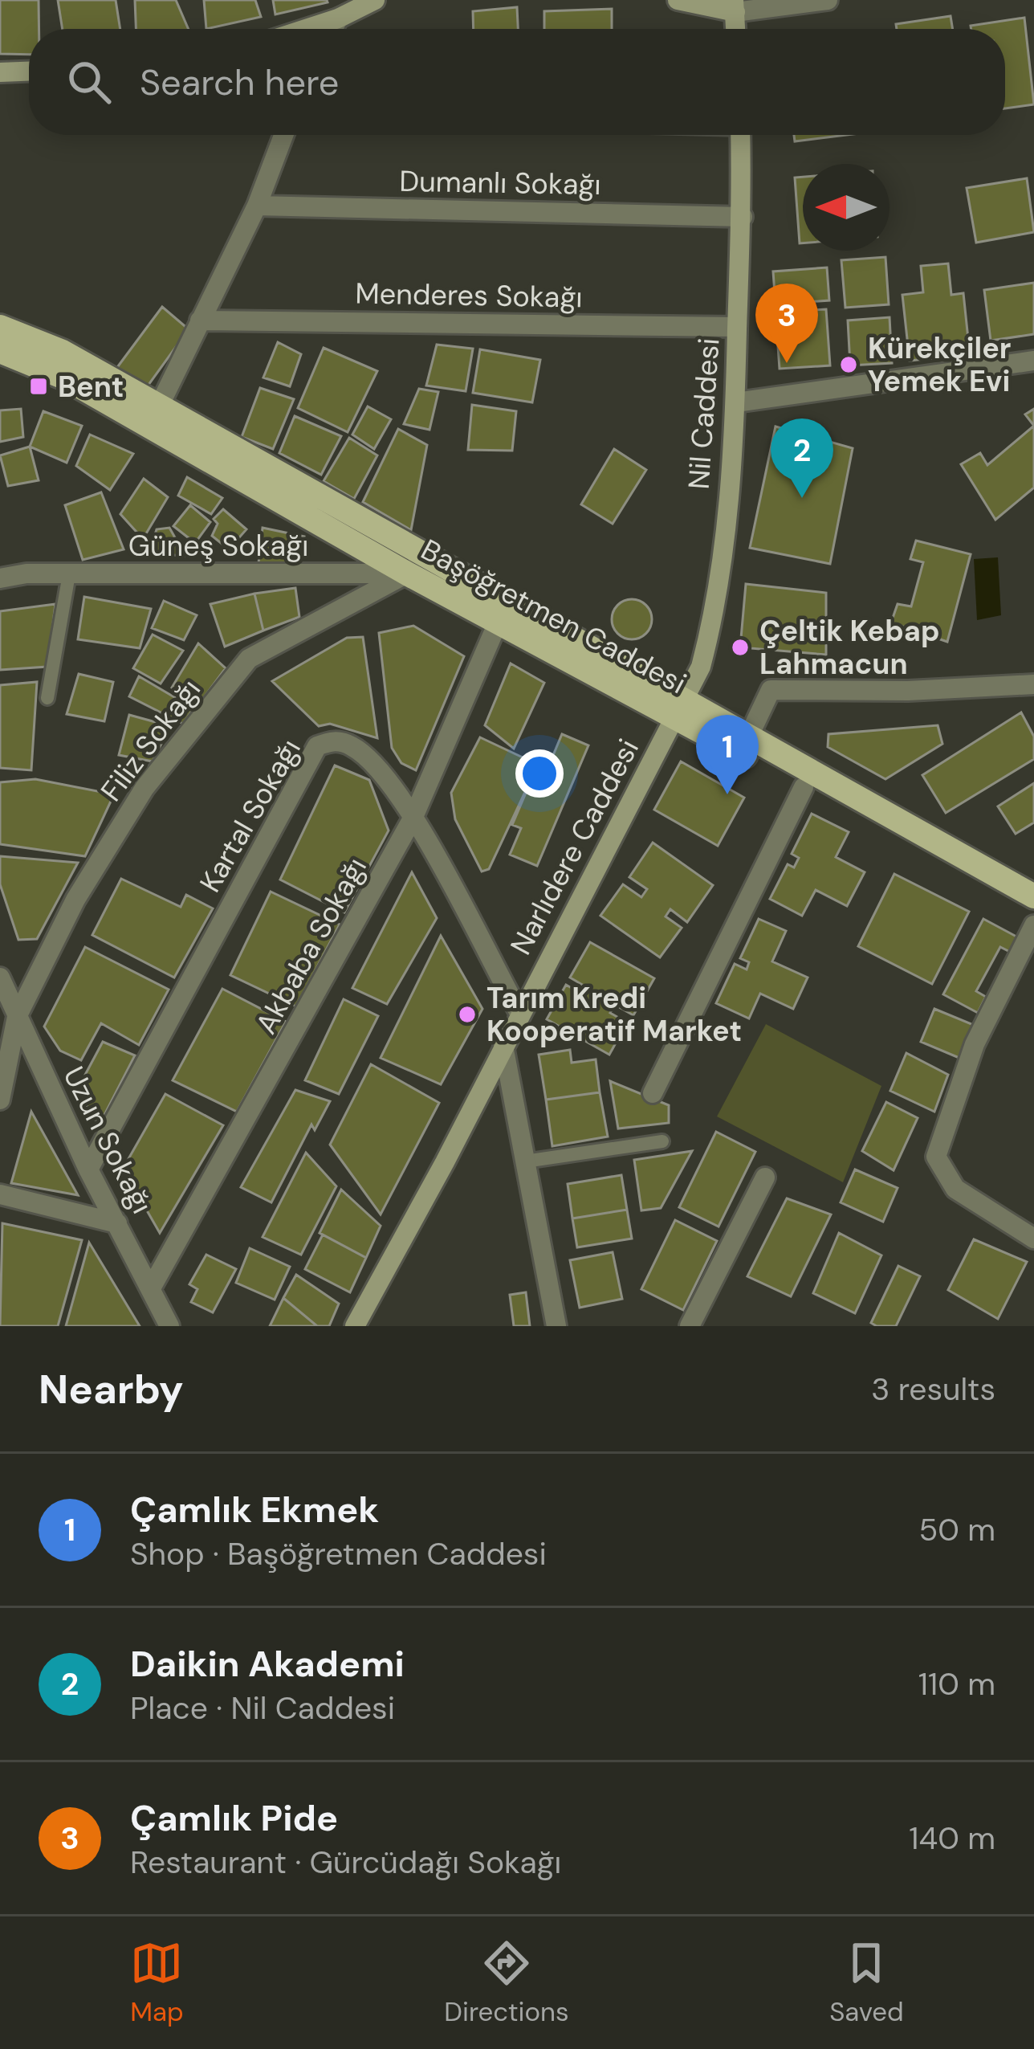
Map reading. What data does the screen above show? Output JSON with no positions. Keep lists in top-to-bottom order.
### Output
{
  "streets": {
    "main road": ["Başöğretmen Caddesi"],
    "street": [
      "Dumanlı Sokağı",
      "Menderes Sokağı",
      "Nil Caddesi",
      "Güneş Sokağı",
      "Filiz Sokağı",
      "Kartal Sokağı",
      "Narlıdere Caddesi",
      "Akbaba Sokağı",
      "Uzun Sokağı"
    ]
  },
  "crossings": [
    ["Dumanlı Sokağı", "Nil Caddesi"],
    ["Menderes Sokağı", "Nil Caddesi"],
    ["Nil Caddesi", "Başöğretmen Caddesi"],
    ["Nil Caddesi", "Narlıdere Caddesi"],
    ["Güneş Sokağı", "Başöğretmen Caddesi"],
    ["Güneş Sokağı", "Filiz Sokağı"],
    ["Başöğretmen Caddesi", "Filiz Sokağı"],
    ["Başöğretmen Caddesi", "Narlıdere Caddesi"],
    ["Başöğretmen Caddesi", "Akbaba Sokağı"],
    ["Filiz Sokağı", "Uzun Sokağı"],
    ["Kartal Sokağı", "Narlıdere Caddesi"],
    ["Kartal Sokağı", "Akbaba Sokağı"],
    ["Kartal Sokağı", "Uzun Sokağı"],
    ["Akbaba Sokağı", "Uzun Sokağı"]
  ],
  "places": {
    "other": ["Kürekçiler Yemek Evi", "Çeltik Kebap Lahmacun", "Tarım Kredi Kooperatif Market"],
    "transit": ["Bent"]
  },
  "north": "left",
  "page": {
    "search": "Search here",
    "pins": ["3", "2", "1"],
    "heading": ["Nearby", "3 results"],
    "list": [
      {
        "mark": "1",
        "name": "Çamlık Ekmek",
        "note": "Shop · Başöğretmen Caddesi",
        "value": "50 m"
      },
      {
        "mark": "2",
        "name": "Daikin Akademi",
        "note": "Place · Nil Caddesi",
        "value": "110 m"
      },
      {
        "mark": "3",
        "name": "Çamlık Pide",
        "note": "Restaurant · Gürcüdağı Sokağı",
        "value": "140 m"
      }
    ],
    "nav": ["Map", "Directions", "Saved"]
  }
}
